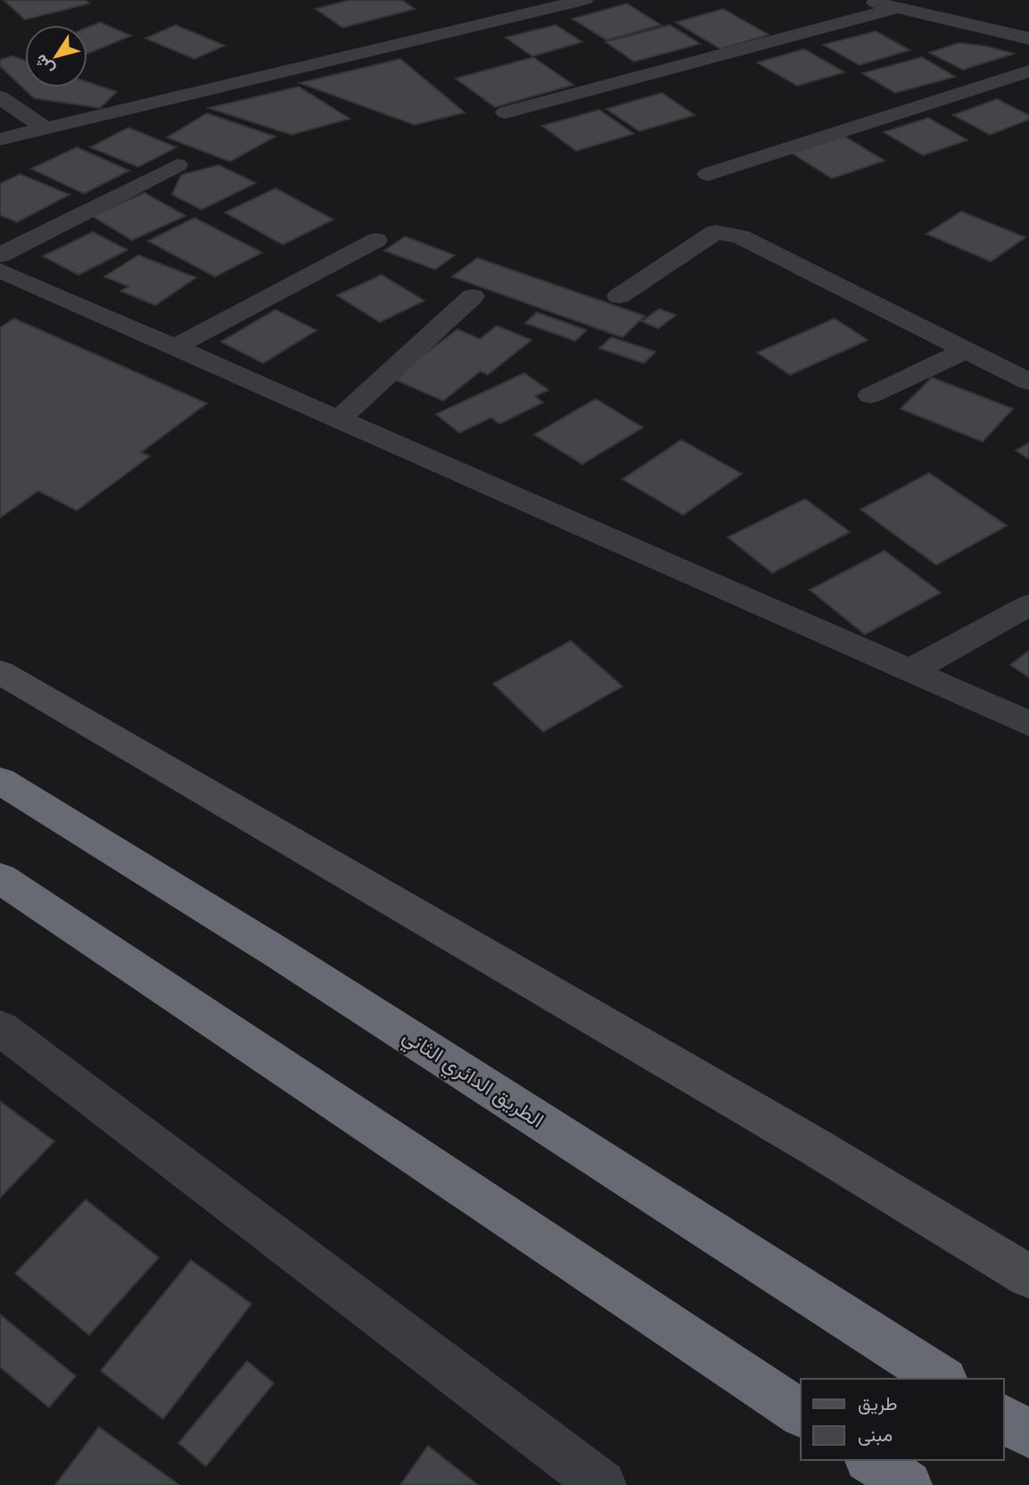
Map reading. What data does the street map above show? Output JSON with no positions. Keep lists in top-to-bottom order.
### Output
{
  "streets": {
    "highway": ["الطريق الدائري الثاني"]
  },
  "legend": ["طريق", "مبنى"],
  "north": "bottom left"
}
